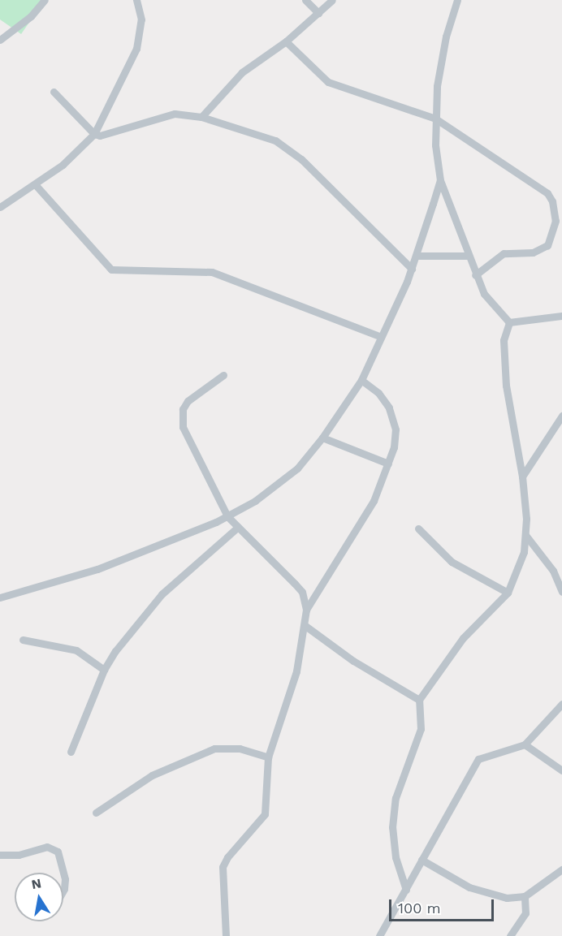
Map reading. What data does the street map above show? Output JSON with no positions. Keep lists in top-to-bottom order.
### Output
{
  "scale_bar": "100 m",
  "north": "top"
}
